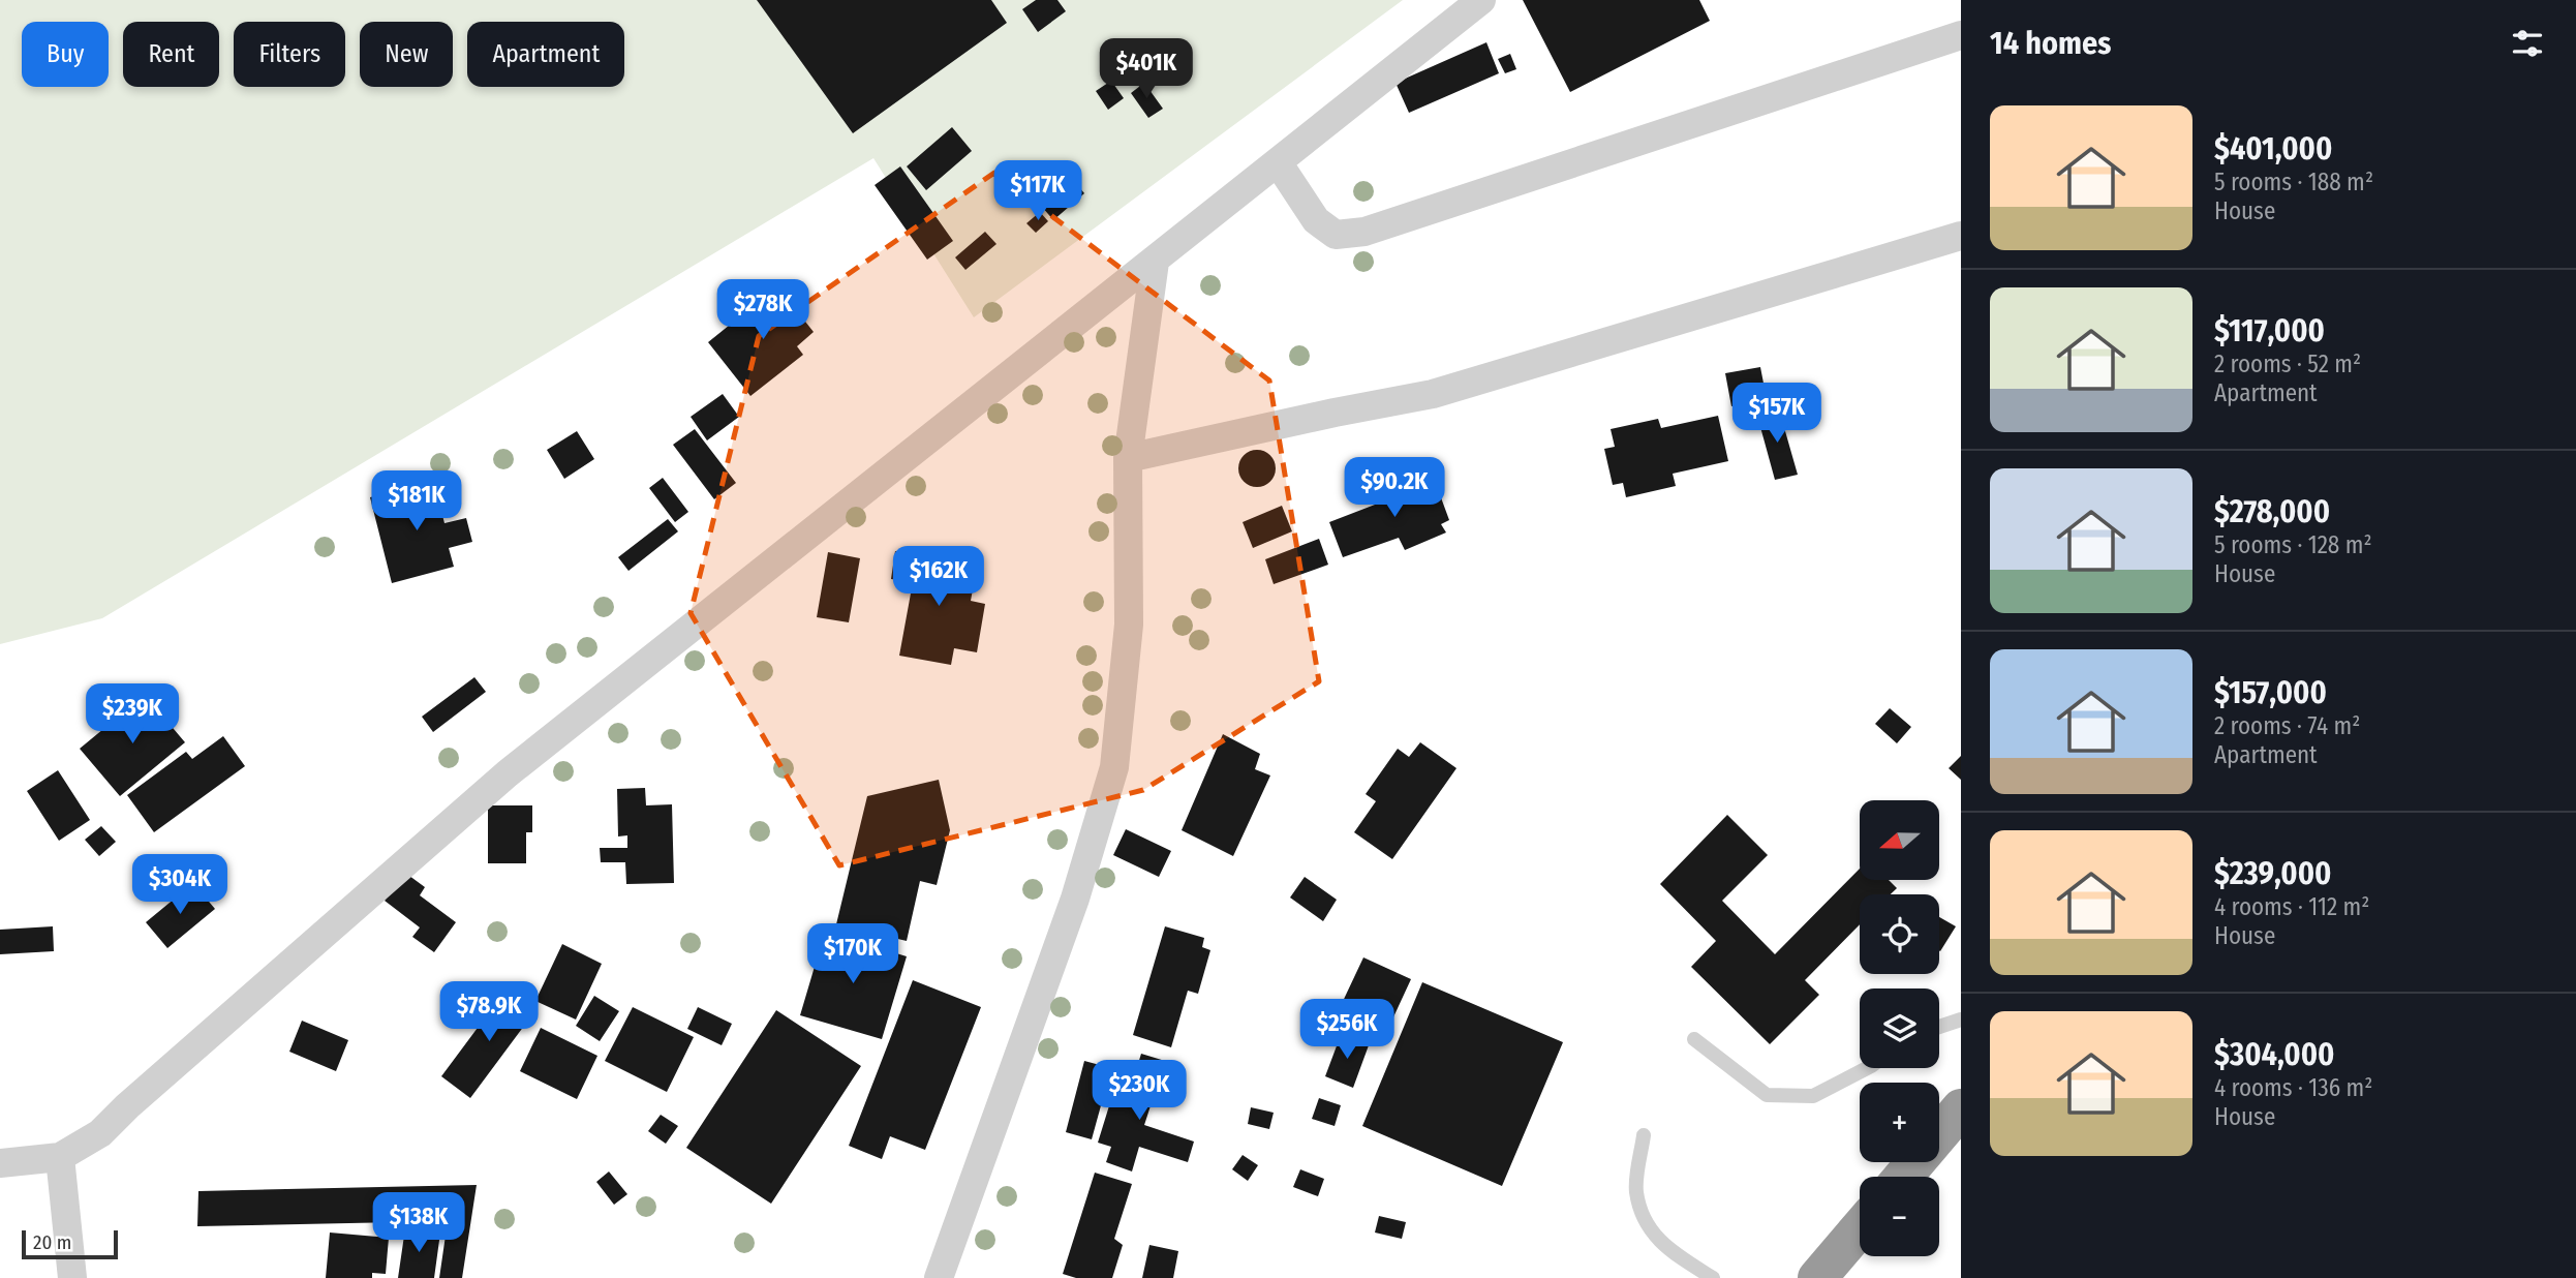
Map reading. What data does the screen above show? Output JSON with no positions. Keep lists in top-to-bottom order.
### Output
{
  "scale_bar": "20 m",
  "north": "left",
  "page": {
    "heading": "14 homes",
    "chip": [
      "Buy",
      "Rent",
      "Filters",
      "New",
      "Apartment"
    ],
    "price": [
      "$401K",
      "$117K",
      "$278K",
      "$157K",
      "$90.2K",
      "$181K",
      "$162K",
      "$239K",
      "$304K",
      "$170K",
      "$78.9K",
      "$256K",
      "$230K",
      "$138K"
    ],
    "list": [
      {
        "name": "$401,000",
        "note": "5 rooms · 188 m² · House"
      },
      {
        "name": "$117,000",
        "note": "2 rooms · 52 m² · Apartment"
      },
      {
        "name": "$278,000",
        "note": "5 rooms · 128 m² · House"
      },
      {
        "name": "$157,000",
        "note": "2 rooms · 74 m² · Apartment"
      },
      {
        "name": "$239,000",
        "note": "4 rooms · 112 m² · House"
      },
      {
        "name": "$304,000",
        "note": "4 rooms · 136 m² · House"
      }
    ],
    "map_buttons": ["+", "−"],
    "scale": "20 m"
  }
}
